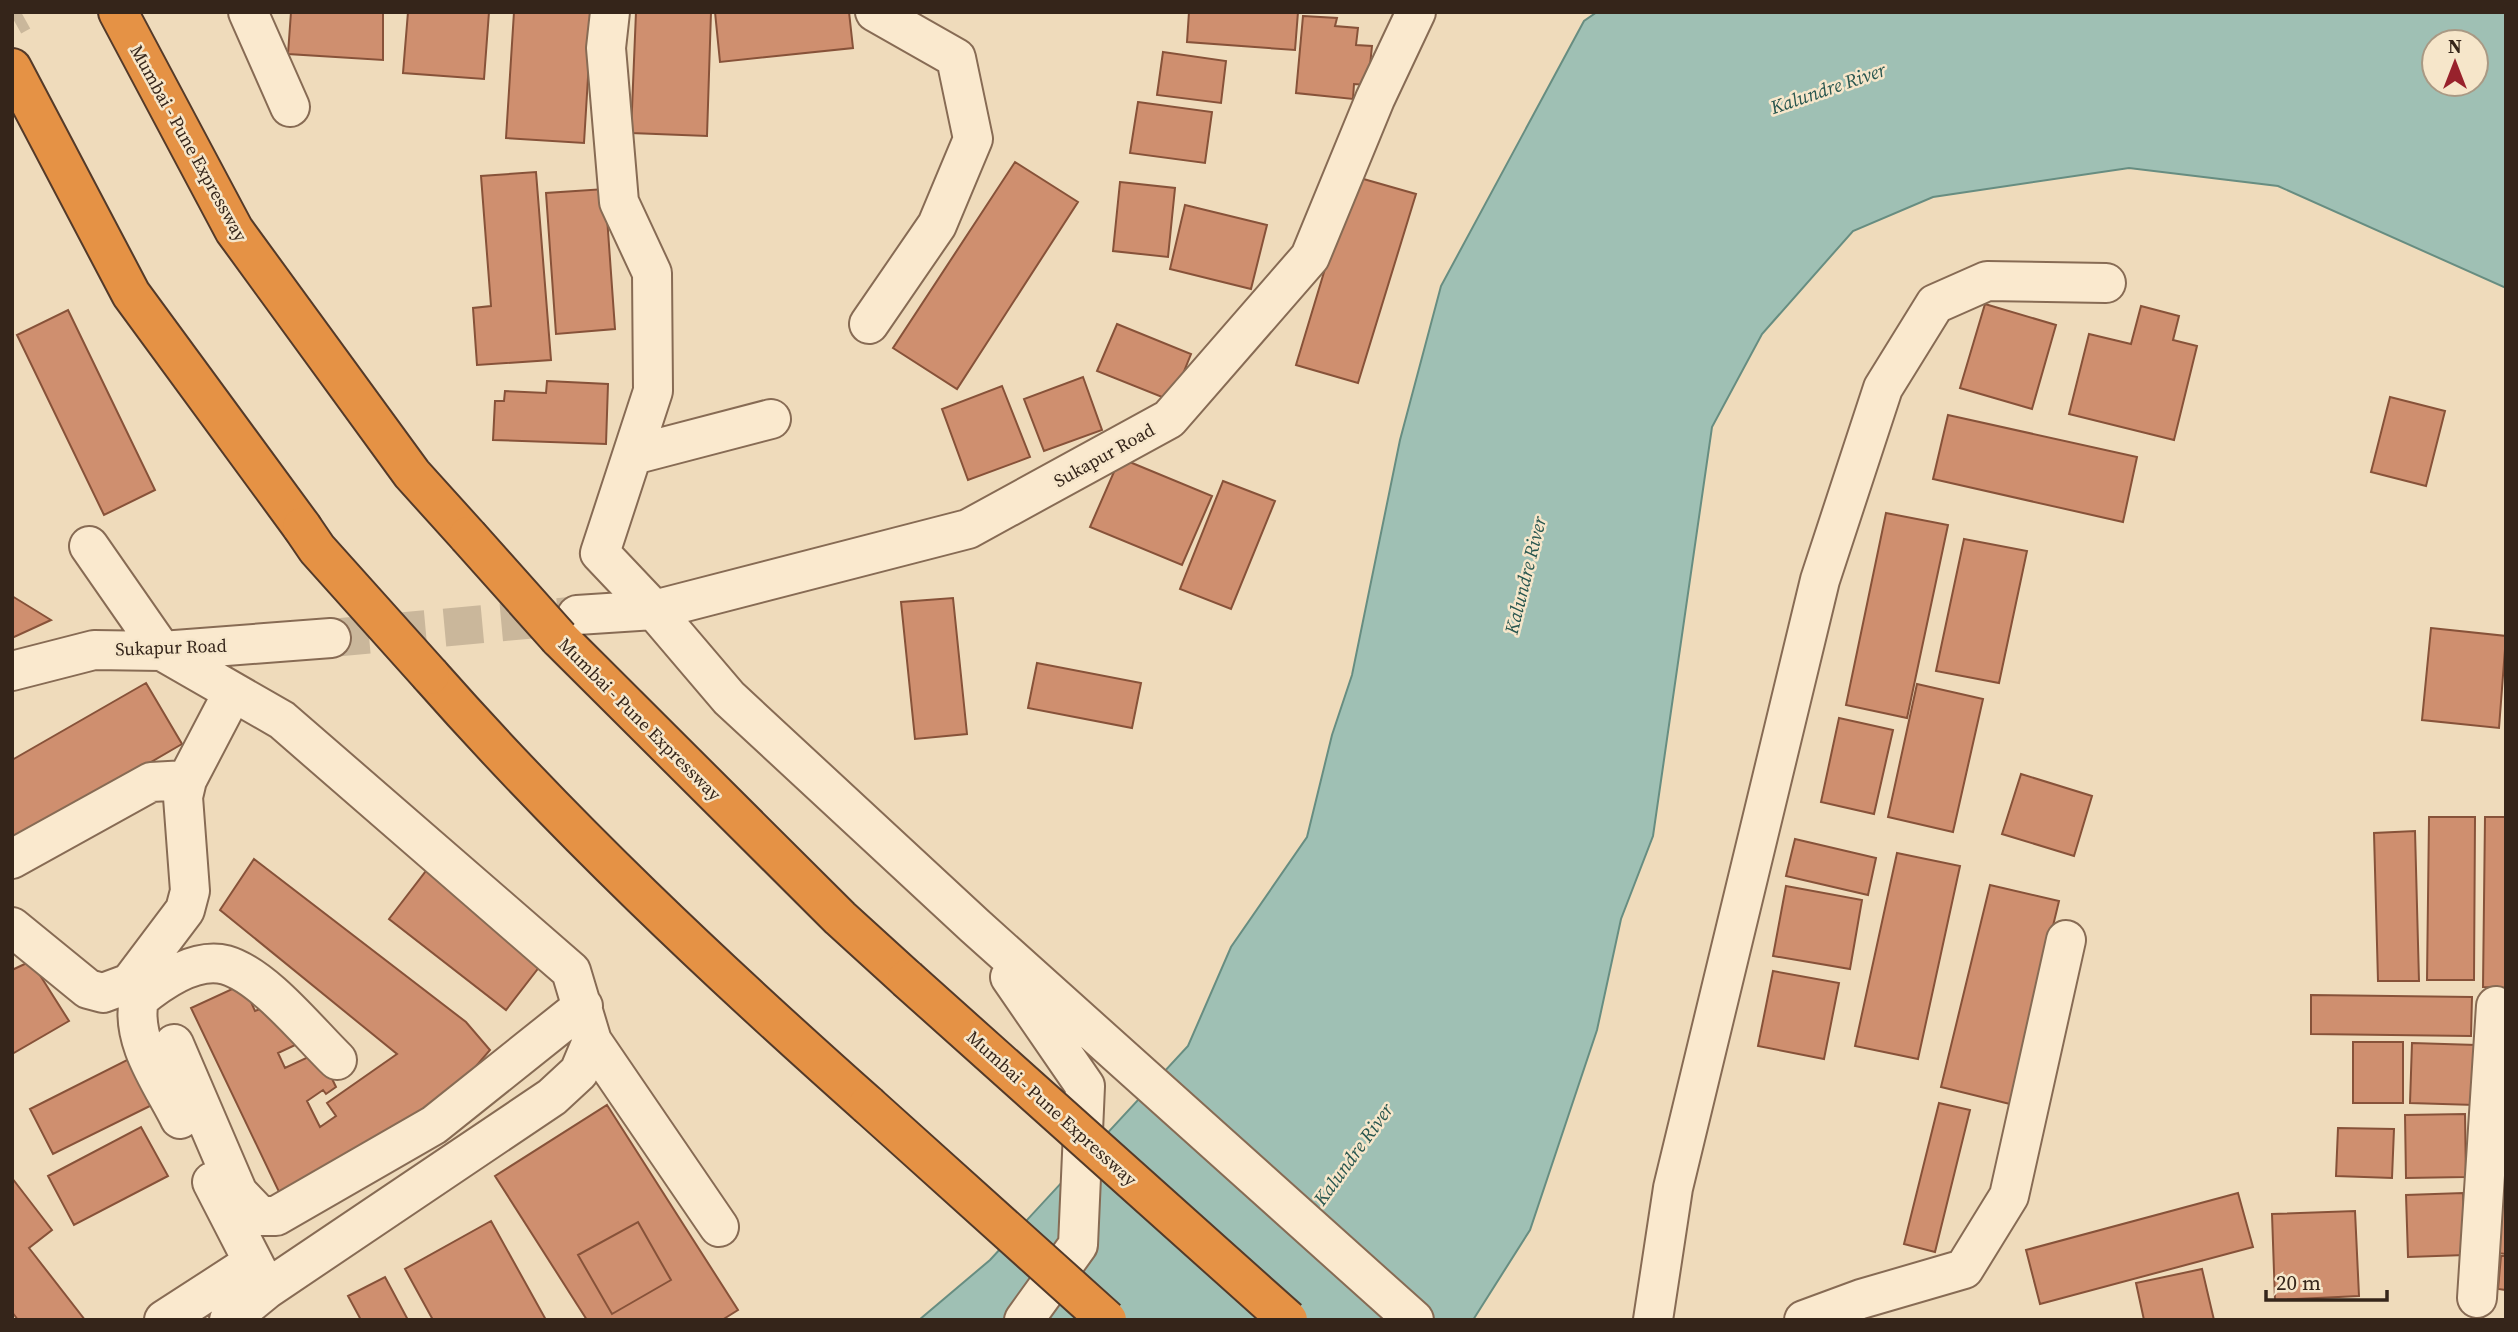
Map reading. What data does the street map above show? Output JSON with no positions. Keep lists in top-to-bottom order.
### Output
{
  "streets": {
    "highway": ["Mumbai - Pune Expressway"],
    "street": ["Sukapur Road"]
  },
  "crossings": [
    ["Mumbai - Pune Expressway", "Sukapur Road"]
  ],
  "water": ["Kalundre River"],
  "scale_bar": "20 m",
  "north": "top"
}
